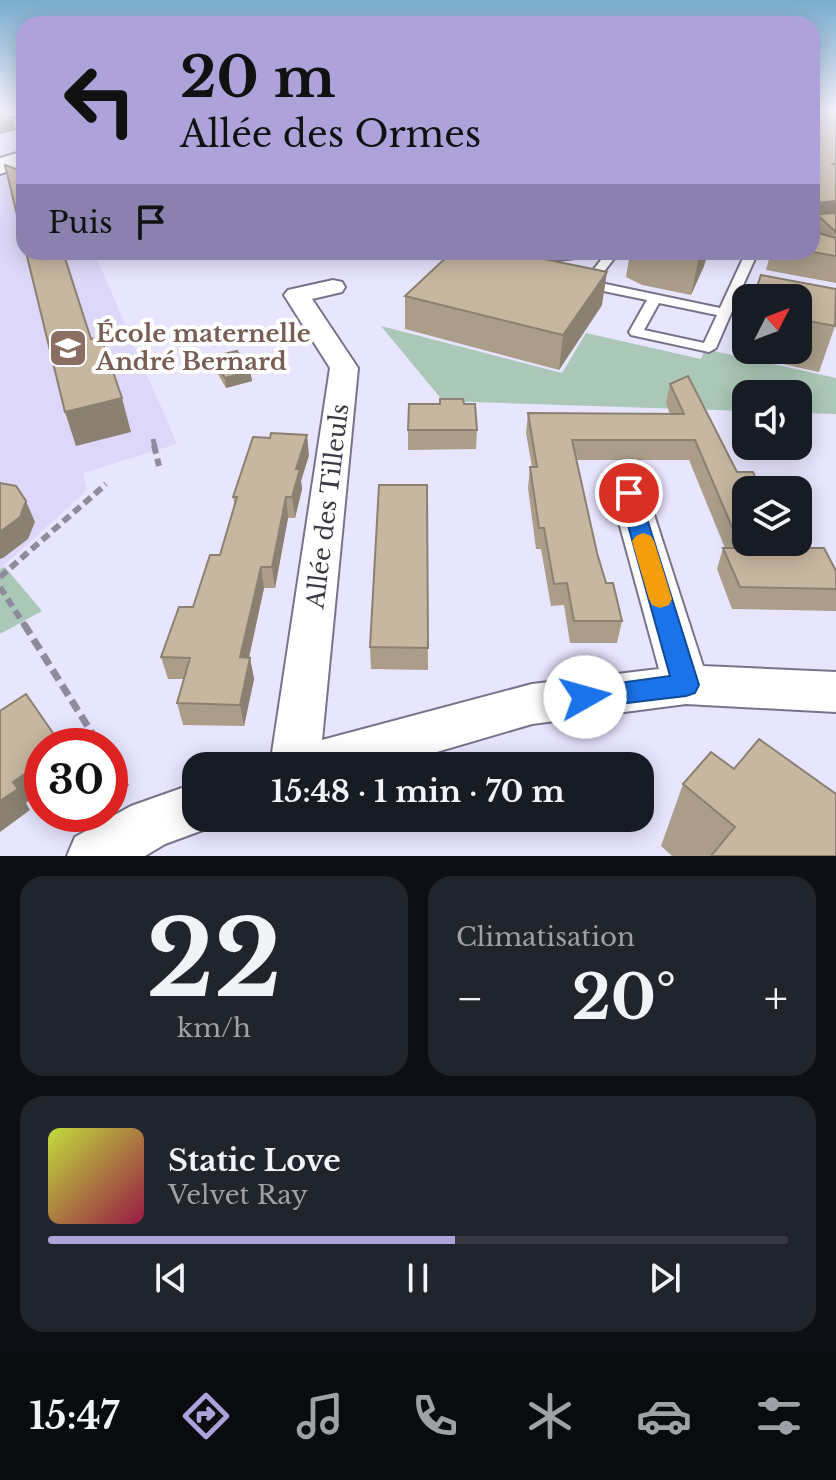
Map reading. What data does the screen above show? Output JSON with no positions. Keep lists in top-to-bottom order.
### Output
{
  "streets": {
    "street": ["Allée des Tilleuls"]
  },
  "places": {
    "school or university": ["École maternelle André Bernard"]
  },
  "north": "top right",
  "page": {
    "turn": ["20 m", "Allée des Ormes"],
    "then": "Puis",
    "limit": "30",
    "trip": "15:48 · 1 min · 70 m",
    "tile": [
      ["22", "km/h"],
      "Climatisation"
    ],
    "heat": ["−", "20°", "+"],
    "song": ["Static Love", "Velvet Ray"],
    "tabs": "15:47"
  }
}
